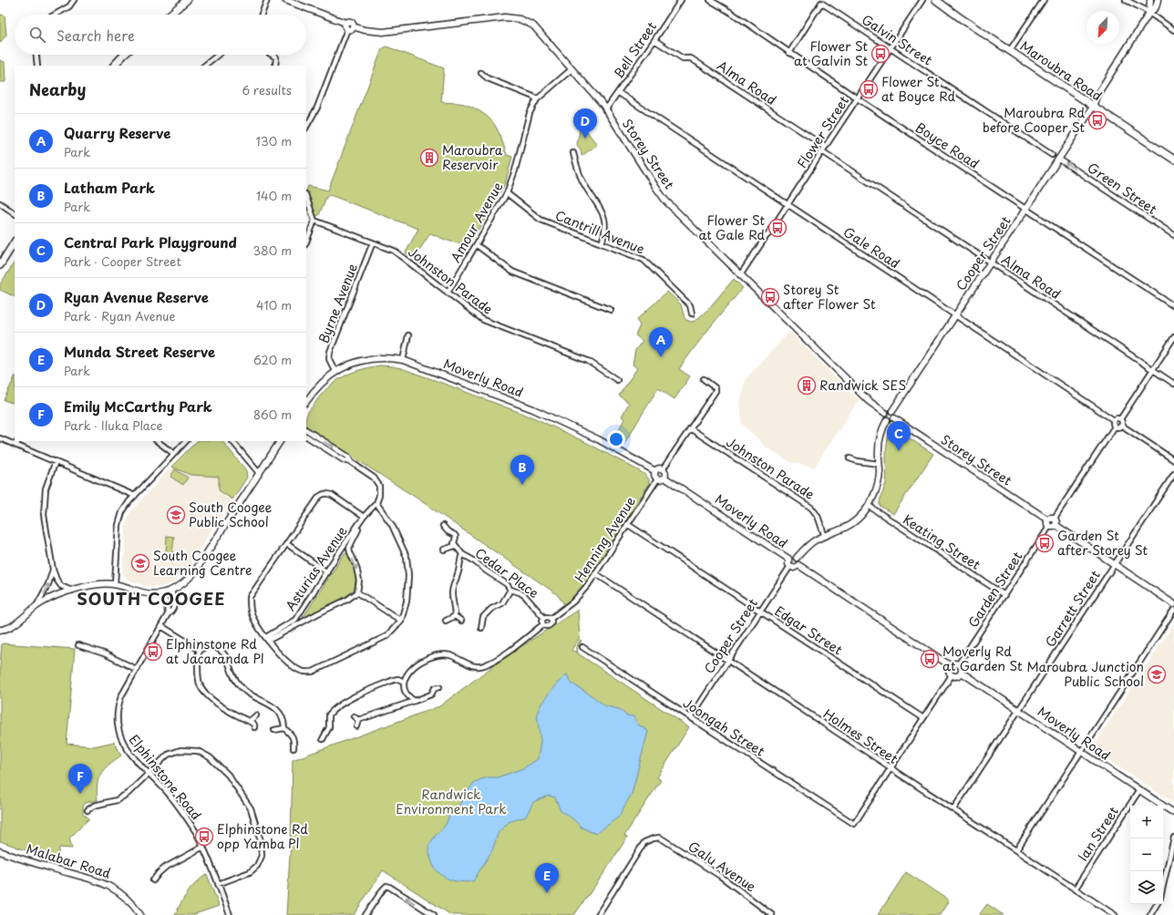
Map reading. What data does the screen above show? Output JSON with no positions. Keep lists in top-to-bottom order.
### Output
{
  "streets": {
    "main road": ["Maroubra Road"],
    "street": [
      "Galvin Street",
      "Bell Street",
      "Alma Road",
      "Flower Street",
      "Boyce Road",
      "Storey Street",
      "Green Street",
      "Amour Avenue",
      "Cantrill Avenue",
      "Gale Road",
      "Cooper Street",
      "Johnston Parade",
      "Byrne Avenue",
      "Moverly Road",
      "Henning Avenue",
      "Keating Street",
      "Asturias Avenue",
      "Cedar Place",
      "Garden Street",
      "Garrett Street",
      "Edgar Street",
      "Joongah Street",
      "Holmes Street",
      "Elphinstone Road",
      "Ian Street",
      "Malabar Road",
      "Galu Avenue"
    ]
  },
  "crossings": [
    ["Galvin Street", "Flower Street"],
    ["Galvin Street", "Boyce Road"],
    ["Bell Street", "Alma Road"],
    ["Bell Street", "Storey Street"],
    ["Bell Street", "Gale Road"],
    ["Maroubra Road", "Cooper Street"],
    ["Alma Road", "Flower Street"],
    ["Alma Road", "Cooper Street"],
    ["Flower Street", "Boyce Road"],
    ["Flower Street", "Storey Street"],
    ["Flower Street", "Gale Road"],
    ["Boyce Road", "Cooper Street"],
    ["Storey Street", "Amour Avenue"],
    ["Storey Street", "Cooper Street"],
    ["Storey Street", "Garden Street"],
    ["Green Street", "Cooper Street"],
    ["Amour Avenue", "Cantrill Avenue"],
    ["Amour Avenue", "Johnston Parade"],
    ["Gale Road", "Cooper Street"],
    ["Cooper Street", "Moverly Road"],
    ["Cooper Street", "Edgar Street"],
    ["Cooper Street", "Joongah Street"],
    ["Cooper Street", "Holmes Street"],
    ["Johnston Parade", "Byrne Avenue"],
    ["Byrne Avenue", "Moverly Road"],
    ["Moverly Road", "Henning Avenue"],
    ["Moverly Road", "Garden Street"],
    ["Moverly Road", "Garrett Street"],
    ["Moverly Road", "Ian Street"],
    ["Henning Avenue", "Cedar Place"],
    ["Henning Avenue", "Edgar Street"],
    ["Henning Avenue", "Holmes Street"],
    ["Keating Street", "Garden Street"],
    ["Garrett Street", "Holmes Street"],
    ["Joongah Street", "Holmes Street"],
    ["Holmes Street", "Ian Street"]
  ],
  "one_way": ["Green Street"],
  "districts": ["SOUTH COOGEE"],
  "parks": ["Randwick Environment Park"],
  "places": {
    "bus stop": [
      "Flower St at Galvin St",
      "Flower St at Boyce Rd",
      "Maroubra Rd before Cooper St",
      "Flower St at Gale Rd",
      "Storey St after Flower St",
      "Garden St after Storey St",
      "Elphinstone Rd at Jacaranda Pl",
      "Moverly Rd at Garden St",
      "Elphinstone Rd opp Yamba Pl"
    ],
    "building": ["Maroubra Reservoir", "Randwick SES"],
    "school or university": ["South Coogee Public School", "South Coogee Learning Centre", "Maroubra Junction Public School"]
  },
  "north": "bottom left",
  "page": {
    "search": "Search here",
    "heading": ["Nearby", "6 results"],
    "pins": [
      "D",
      "A",
      "C",
      "B",
      "F",
      "E"
    ],
    "list": [
      {
        "mark": "A",
        "name": "Quarry Reserve",
        "note": "Park",
        "value": "130 m"
      },
      {
        "mark": "B",
        "name": "Latham Park",
        "note": "Park",
        "value": "140 m"
      },
      {
        "mark": "C",
        "name": "Central Park Playground",
        "note": "Park · Cooper Street",
        "value": "380 m"
      },
      {
        "mark": "D",
        "name": "Ryan Avenue Reserve",
        "note": "Park · Ryan Avenue",
        "value": "410 m"
      },
      {
        "mark": "E",
        "name": "Munda Street Reserve",
        "note": "Park",
        "value": "620 m"
      },
      {
        "mark": "F",
        "name": "Emily McCarthy Park",
        "note": "Park · Iluka Place",
        "value": "860 m"
      }
    ],
    "map_buttons": ["+", "−"]
  }
}
